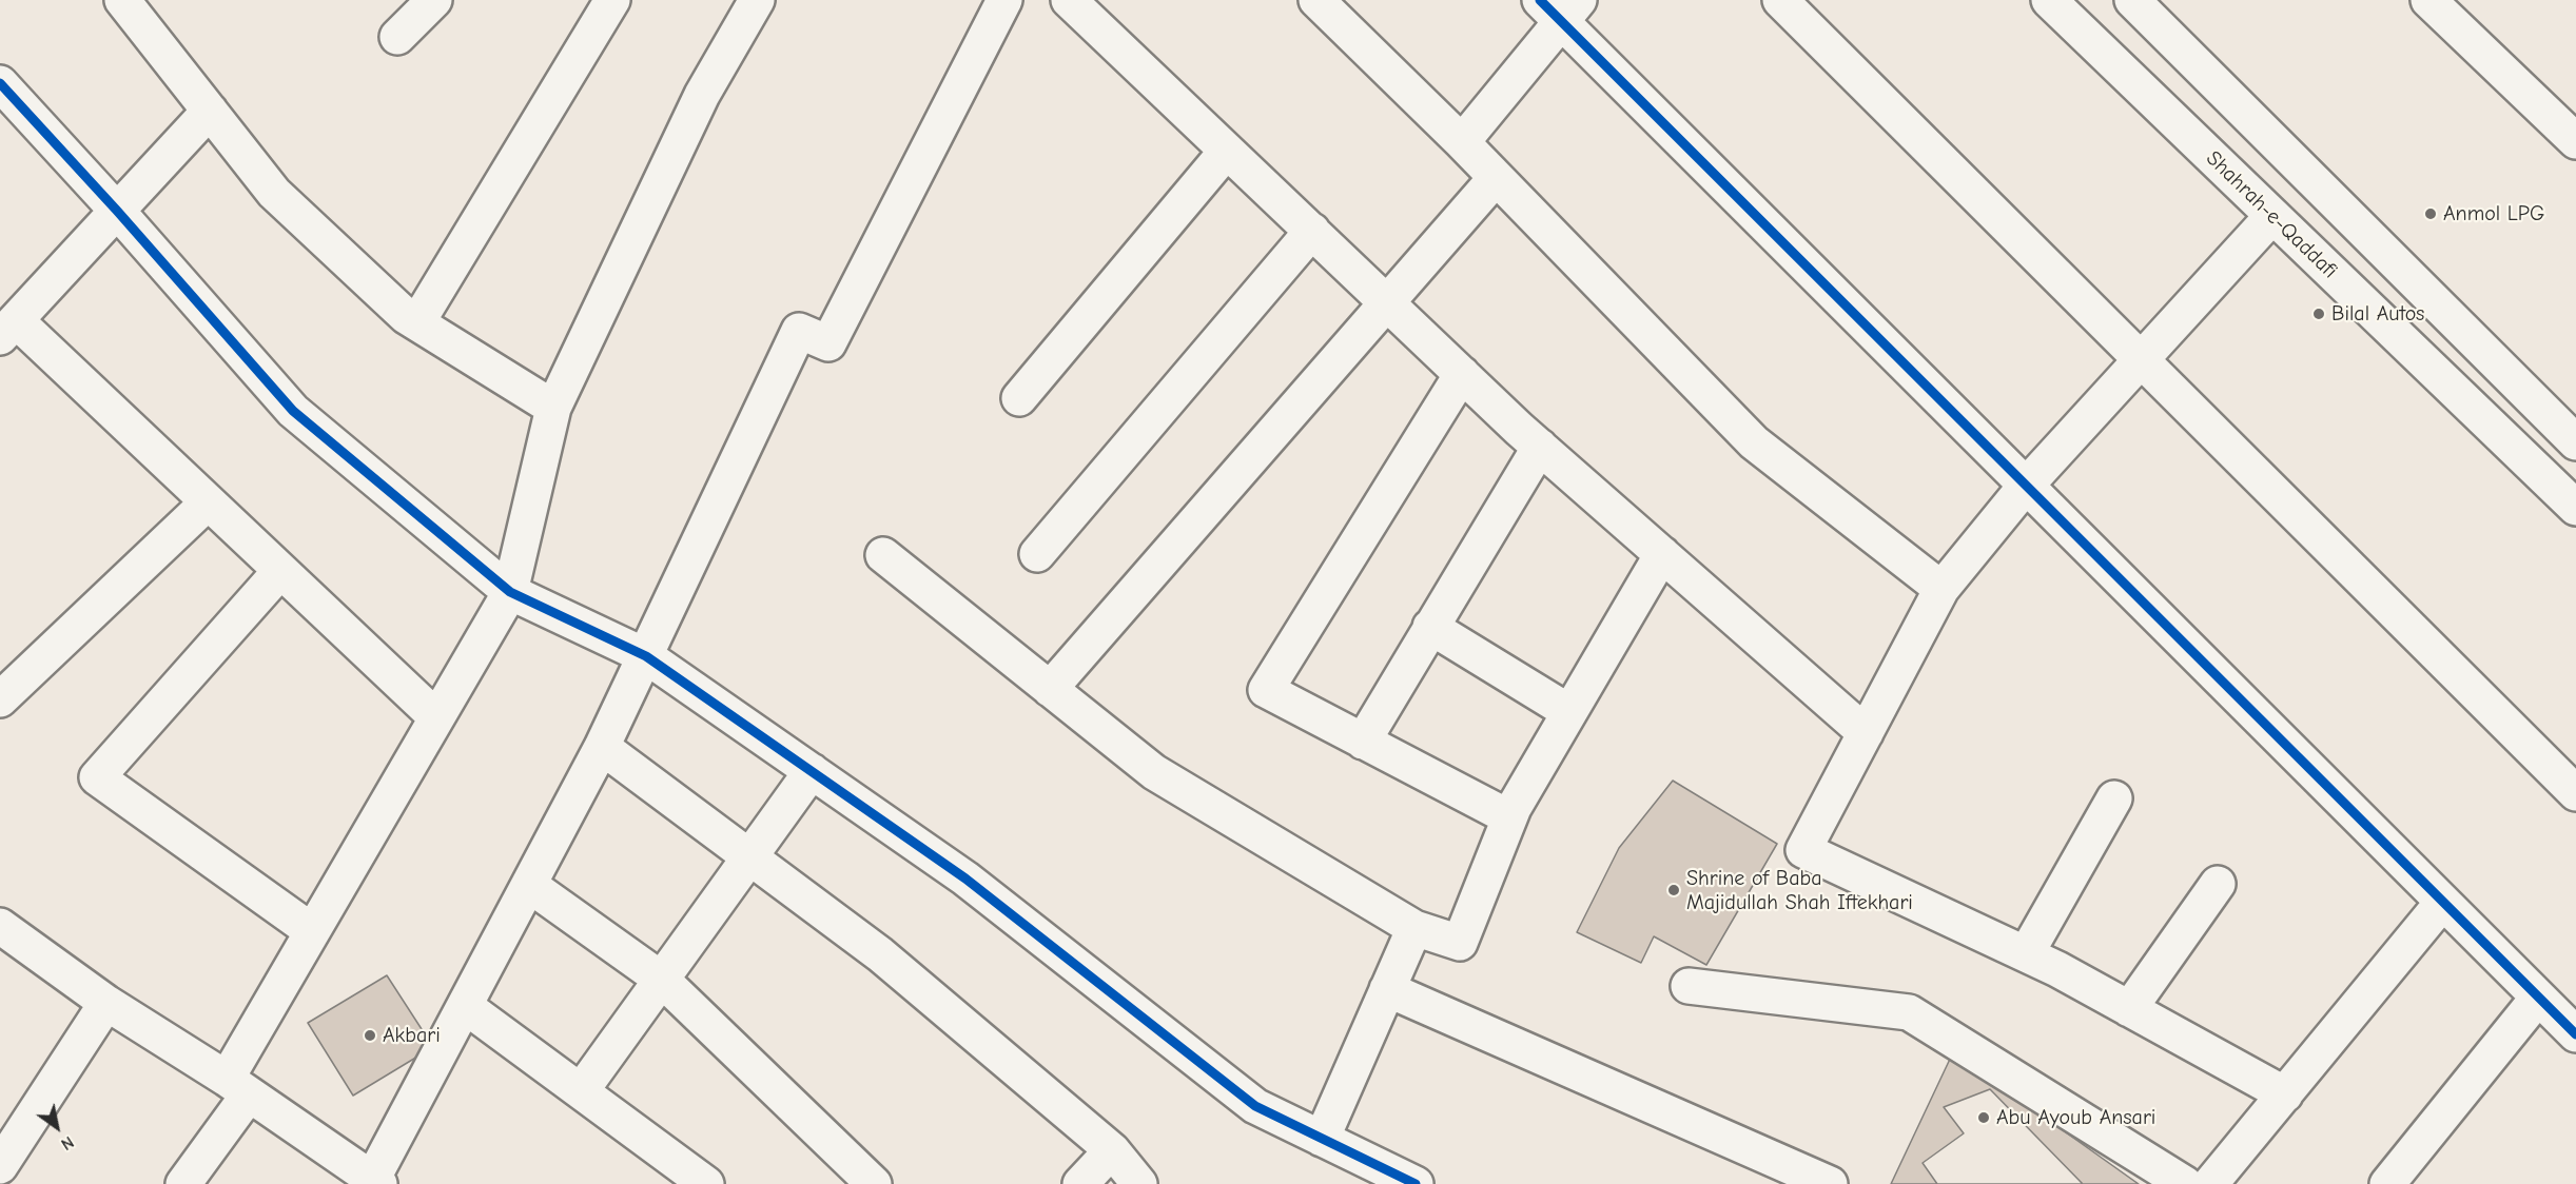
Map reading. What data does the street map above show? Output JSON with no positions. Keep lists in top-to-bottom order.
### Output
{
  "streets": {
    "street": ["Shahrah-e-Qaddafi"]
  },
  "places": [
    "Anmol LPG",
    "Bilal Autos",
    "Shrine of Baba Majidullah Shah Iftekhari",
    "Akbari",
    "Abu Ayoub Ansari"
  ],
  "north": "bottom right"
}
